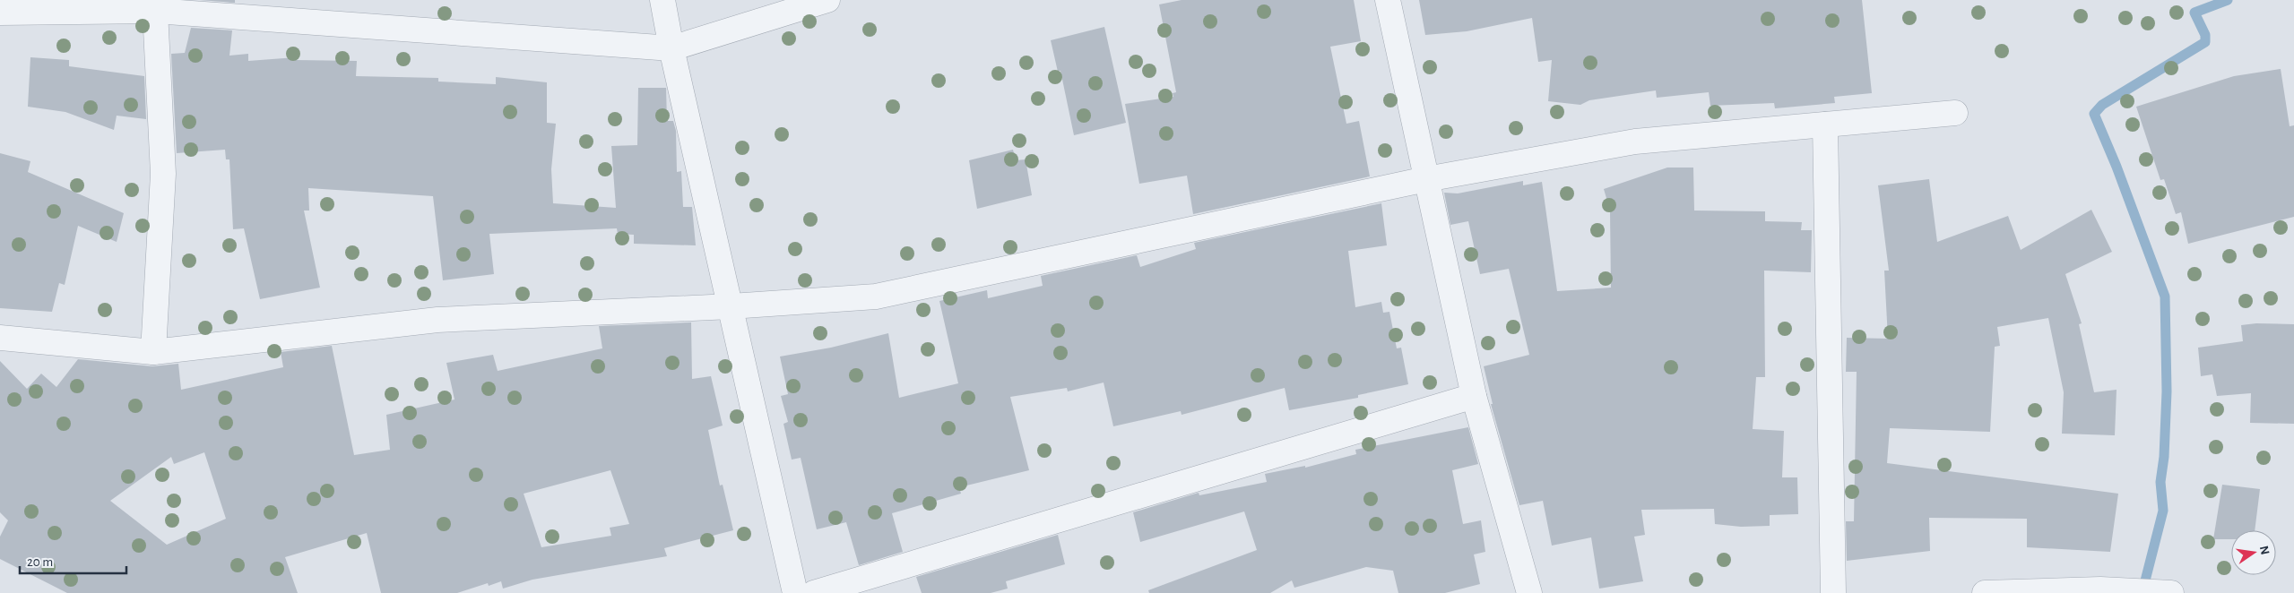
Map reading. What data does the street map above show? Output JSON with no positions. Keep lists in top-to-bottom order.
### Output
{
  "scale_bar": "20 m",
  "north": "right"
}
